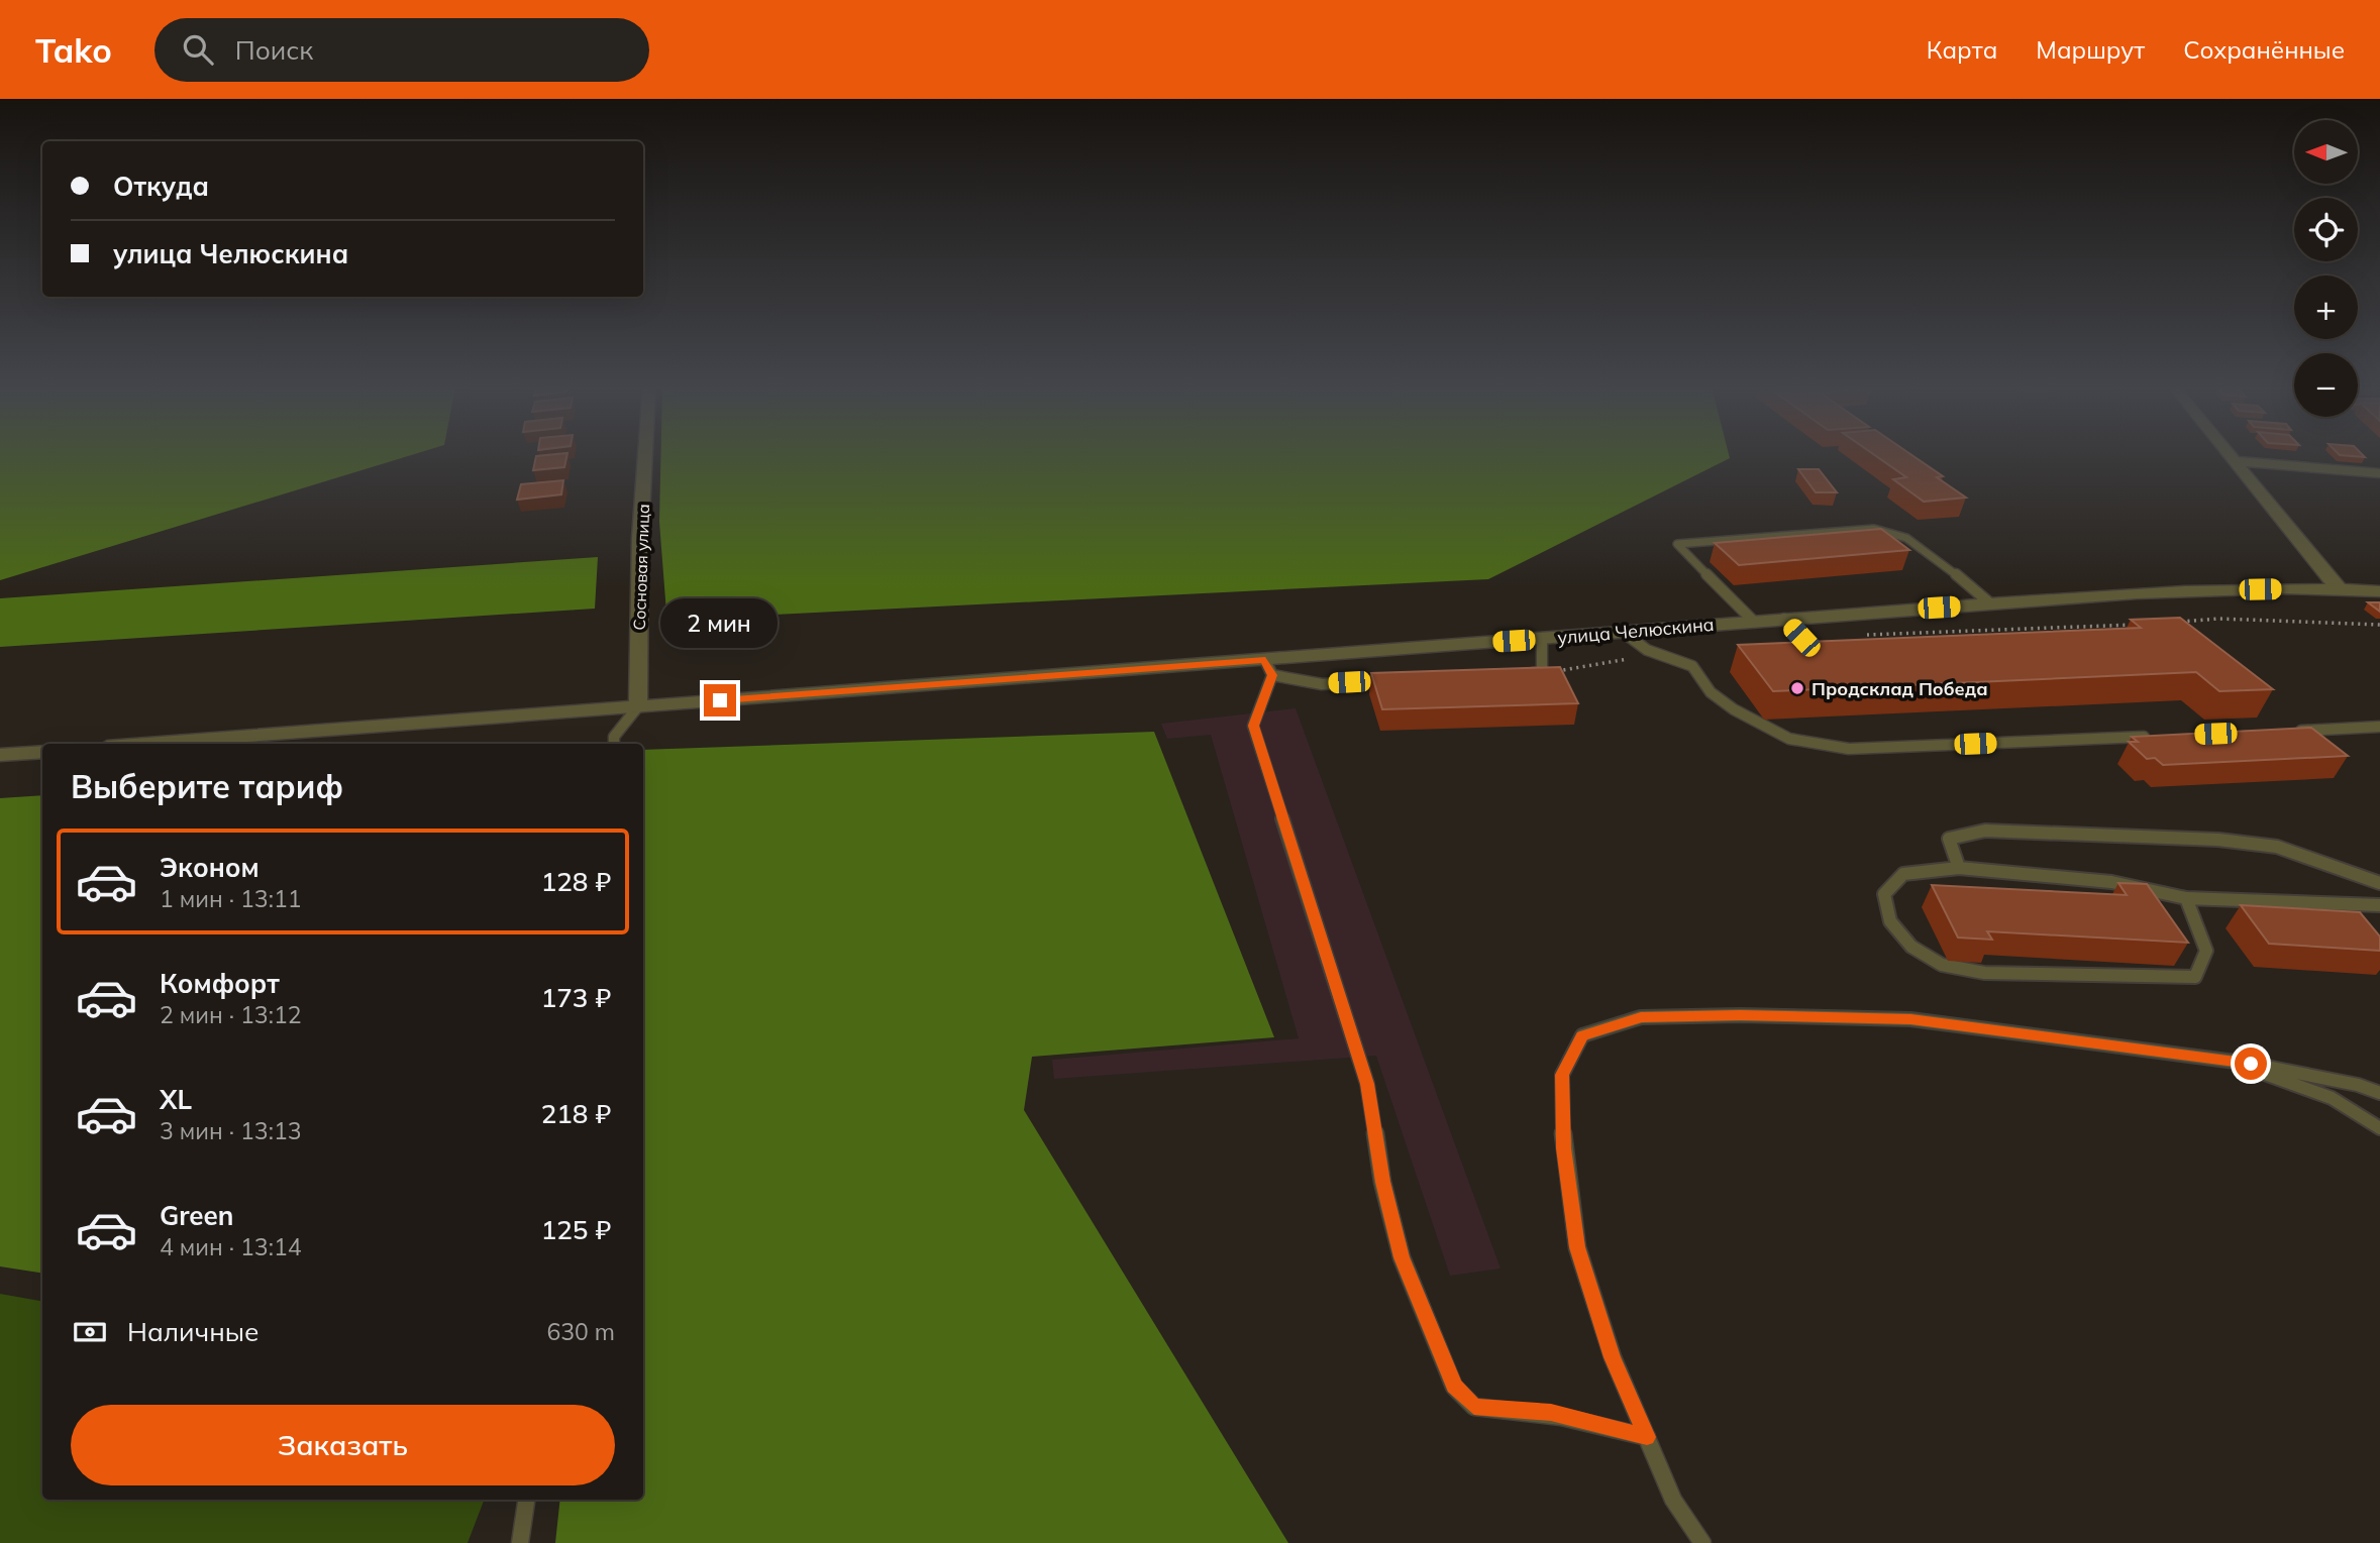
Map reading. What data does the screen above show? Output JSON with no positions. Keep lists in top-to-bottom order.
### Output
{
  "streets": {
    "street": ["Сосновая улица", "улица Челюскина"]
  },
  "crossings": [
    ["Сосновая улица", "улица Челюскина"]
  ],
  "places": ["Продсклад Победа"],
  "north": "left",
  "page": {
    "header": "Tako",
    "search": "Поиск",
    "nav": ["Карта", "Маршрут", "Сохранённые"],
    "map_buttons": ["+", "−"],
    "banner": ["Откуда", "улица Челюскина"],
    "bubble": "2 мин",
    "heading": "Выберите тариф",
    "list": [
      {
        "name": "Эконом",
        "note": "1 мин · 13:11",
        "value": "128 ₽"
      },
      {
        "name": "Комфорт",
        "note": "2 мин · 13:12",
        "value": "173 ₽"
      },
      {
        "name": "XL",
        "note": "3 мин · 13:13",
        "value": "218 ₽"
      },
      {
        "name": "Green",
        "note": "4 мин · 13:14",
        "value": "125 ₽"
      }
    ],
    "pay": ["Наличные", "630 m"],
    "buttons": "Заказать"
  }
}
